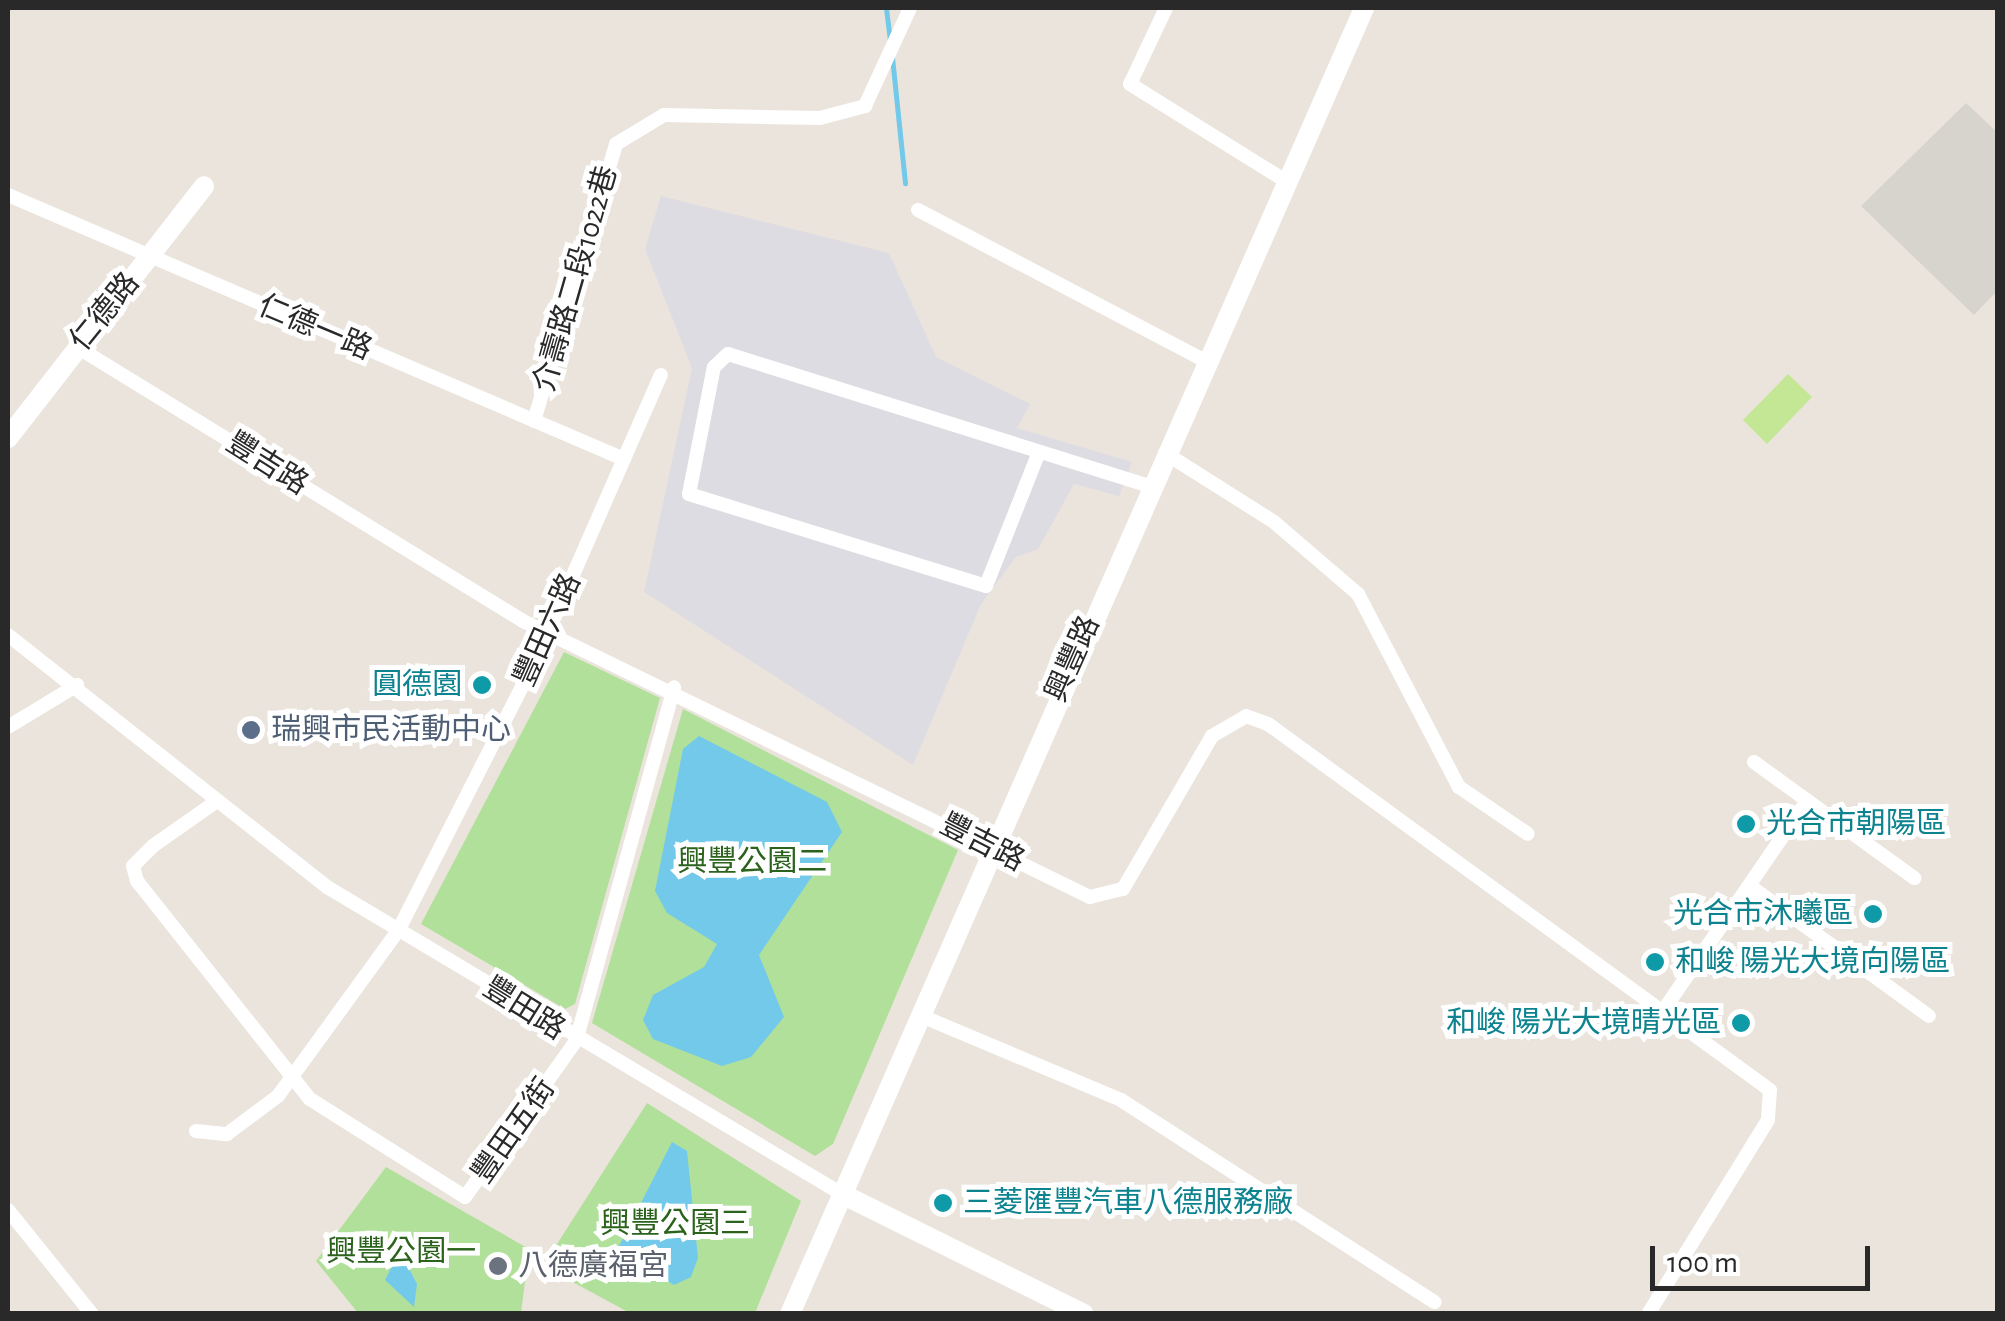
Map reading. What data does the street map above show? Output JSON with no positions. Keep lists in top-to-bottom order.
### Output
{
  "streets": {
    "main road": ["仁德路", "興豐路", "豐田路"],
    "street": [
      "介壽路二段1022巷",
      "仁德一路",
      "豐吉路",
      "豐田六路",
      "豐田五街"
    ]
  },
  "crossings": [
    ["介壽路二段1022巷", "仁德一路"],
    ["仁德路", "仁德一路"],
    ["仁德路", "豐吉路"],
    ["仁德一路", "豐田六路"],
    ["豐吉路", "豐田六路"],
    ["豐吉路", "興豐路"],
    ["豐吉路", "豐田五街"],
    ["豐田六路", "豐田路"],
    ["豐田六路", "豐田五街"],
    ["興豐路", "豐田路"],
    ["豐田路", "豐田五街"]
  ],
  "parks": ["興豐公園二", "興豐公園三", "興豐公園一"],
  "places": [
    "圓德園",
    "瑞興市民活動中心",
    "光合市朝陽區",
    "光合市沐曦區",
    "和峻 陽光大境向陽區",
    "和峻 陽光大境晴光區",
    "三菱匯豐汽車八德服務廠",
    "八德廣福宮"
  ],
  "scale_bar": "100 m"
}
